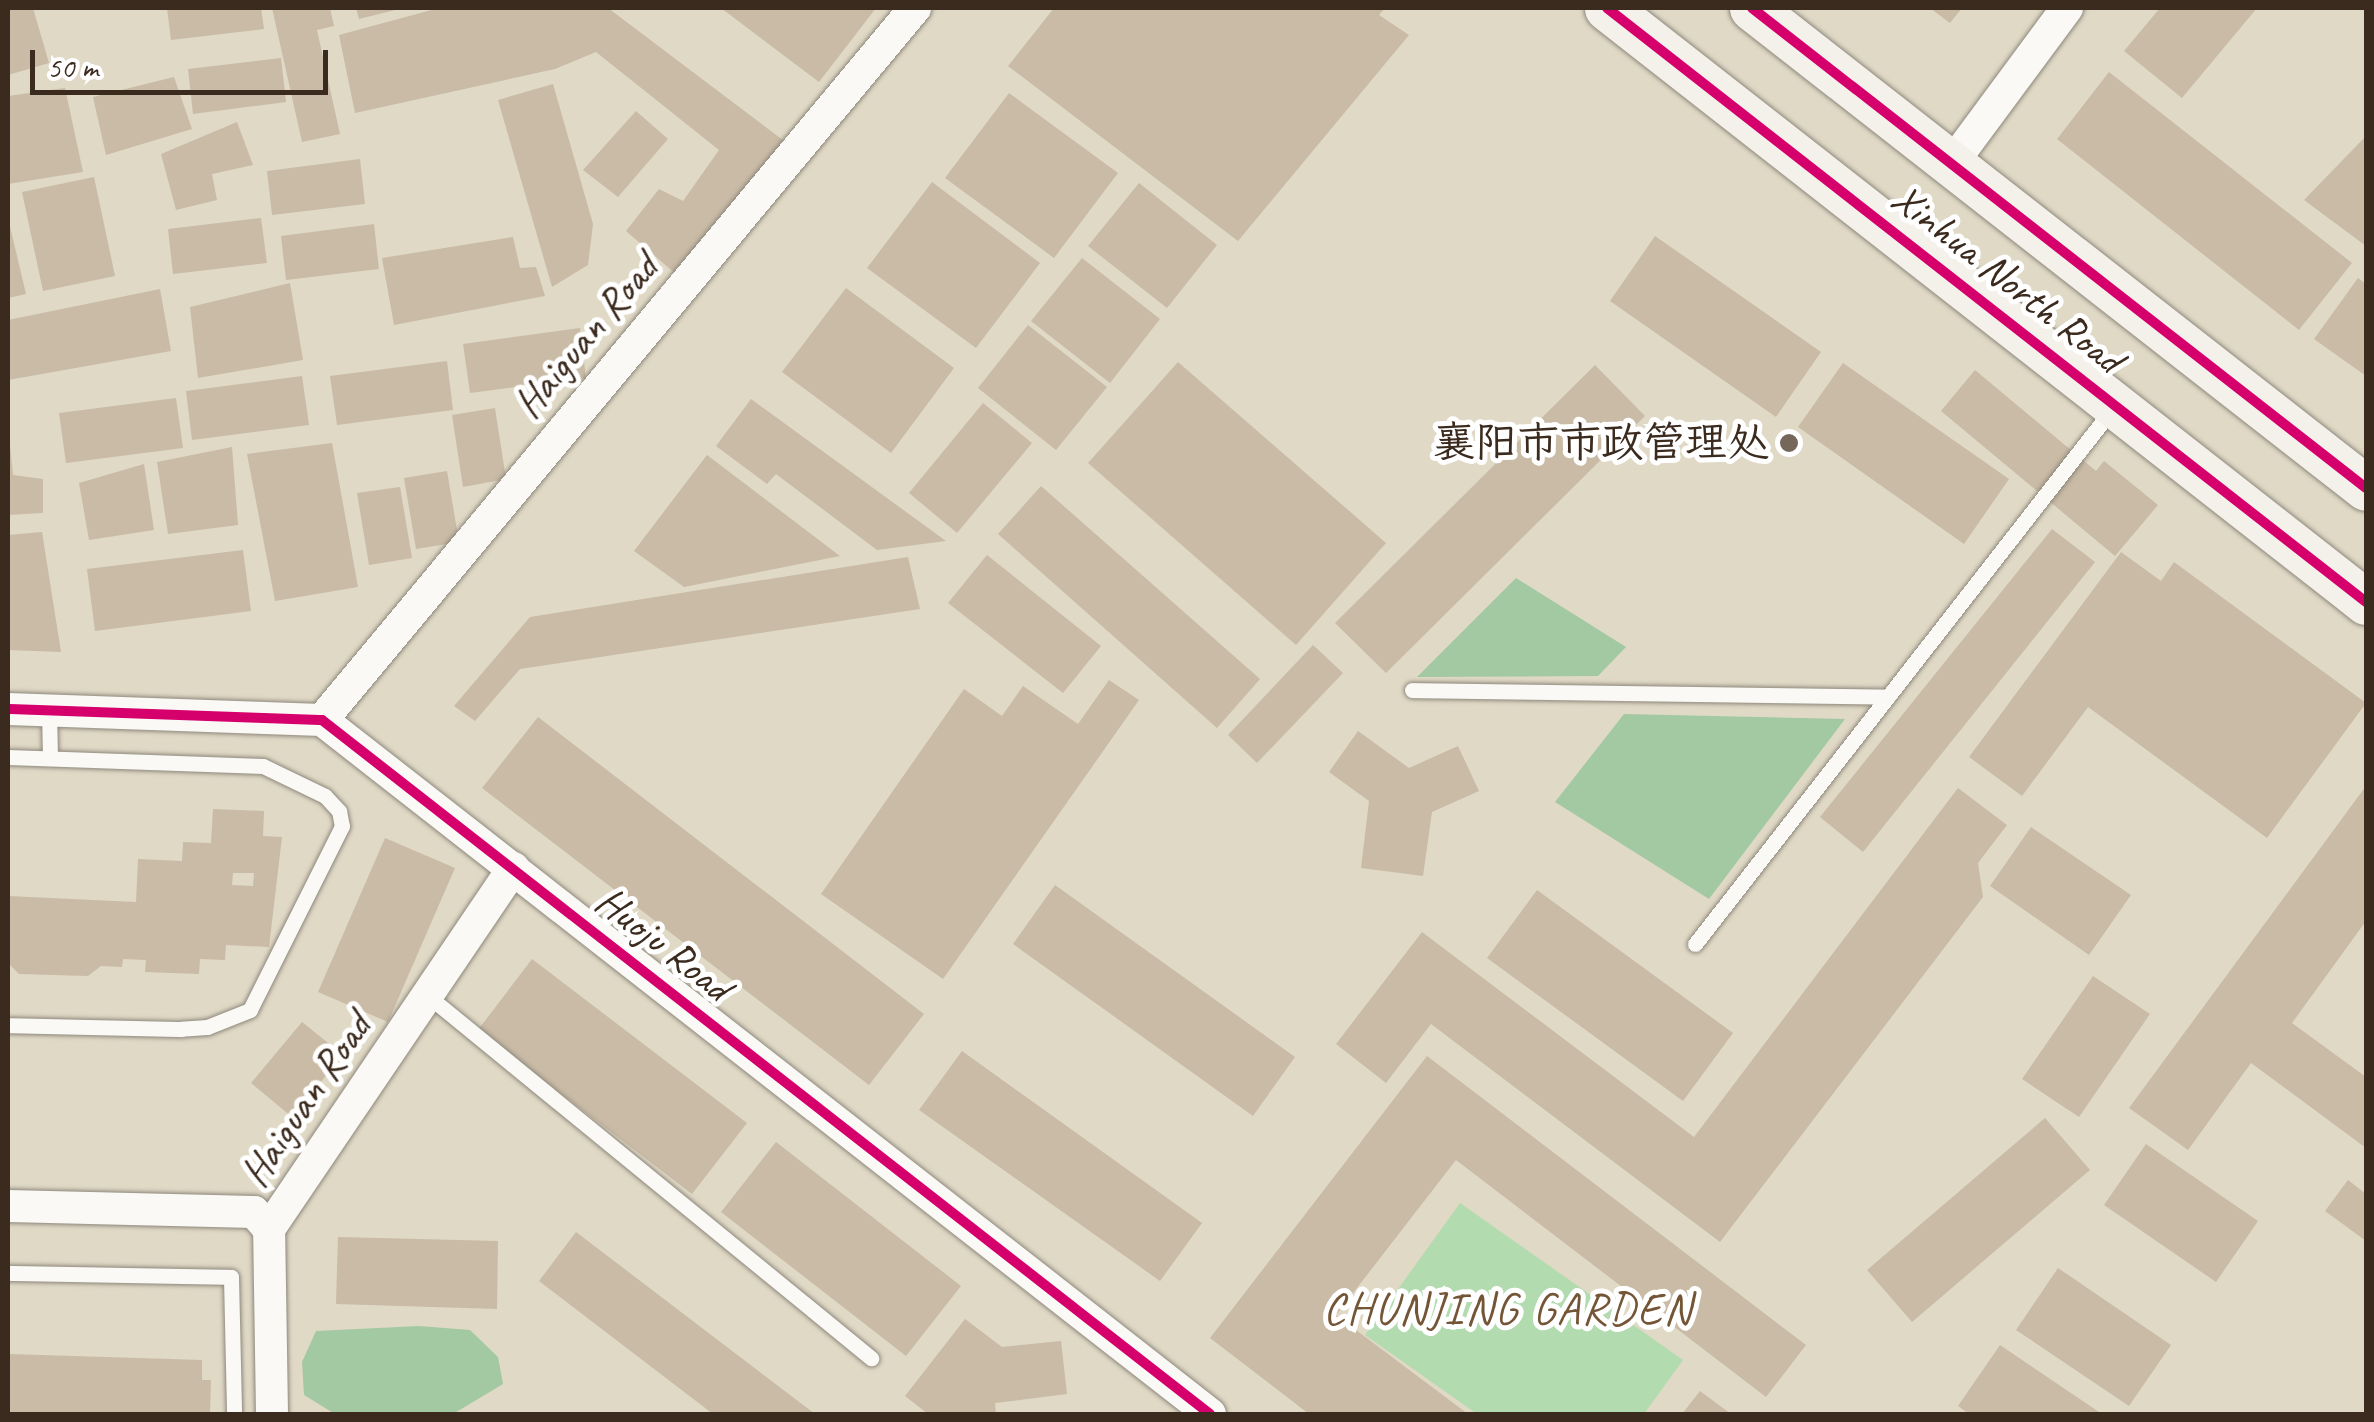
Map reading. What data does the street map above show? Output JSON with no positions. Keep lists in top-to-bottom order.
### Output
{
  "streets": {
    "main road": ["Xinhua North Road"],
    "street": ["Haiguan Road", "Huoju Road"]
  },
  "crossings": [
    ["Haiguan Road", "Huoju Road"]
  ],
  "districts": ["CHUNJING GARDEN"],
  "places": ["襄阳市市政管理处"],
  "scale_bar": "50 m"
}
